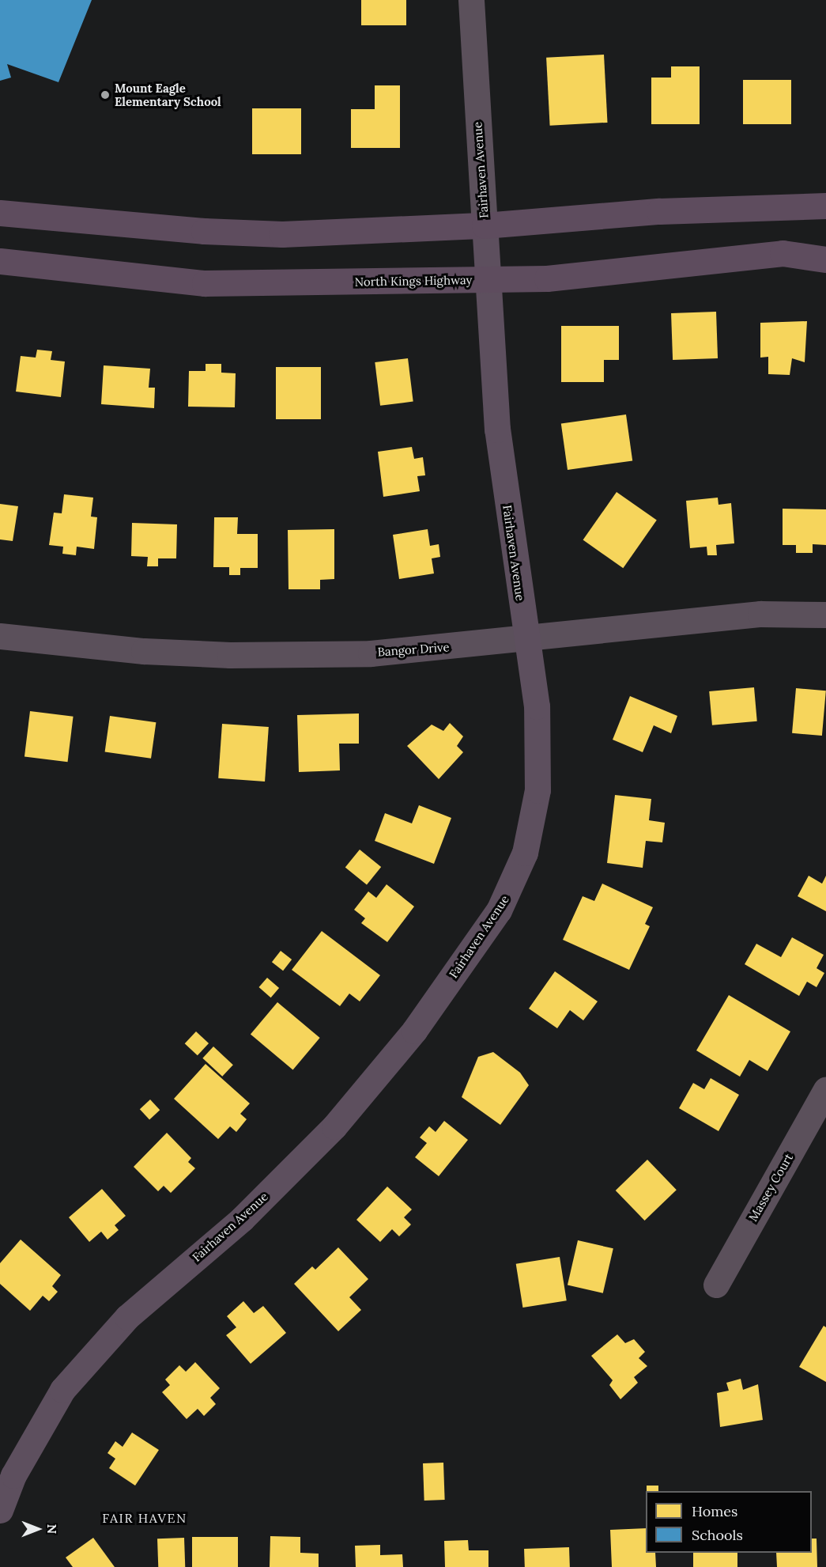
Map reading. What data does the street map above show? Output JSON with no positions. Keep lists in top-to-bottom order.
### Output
{
  "streets": {
    "main road": ["North Kings Highway"],
    "street": ["Fairhaven Avenue", "Bangor Drive", "Massey Court"]
  },
  "crossings": [
    ["Fairhaven Avenue", "North Kings Highway"],
    ["Fairhaven Avenue", "Bangor Drive"]
  ],
  "districts": ["FAIR HAVEN"],
  "places": ["Mount Eagle Elementary School"],
  "legend": ["Homes", "Schools"],
  "north": "right"
}
